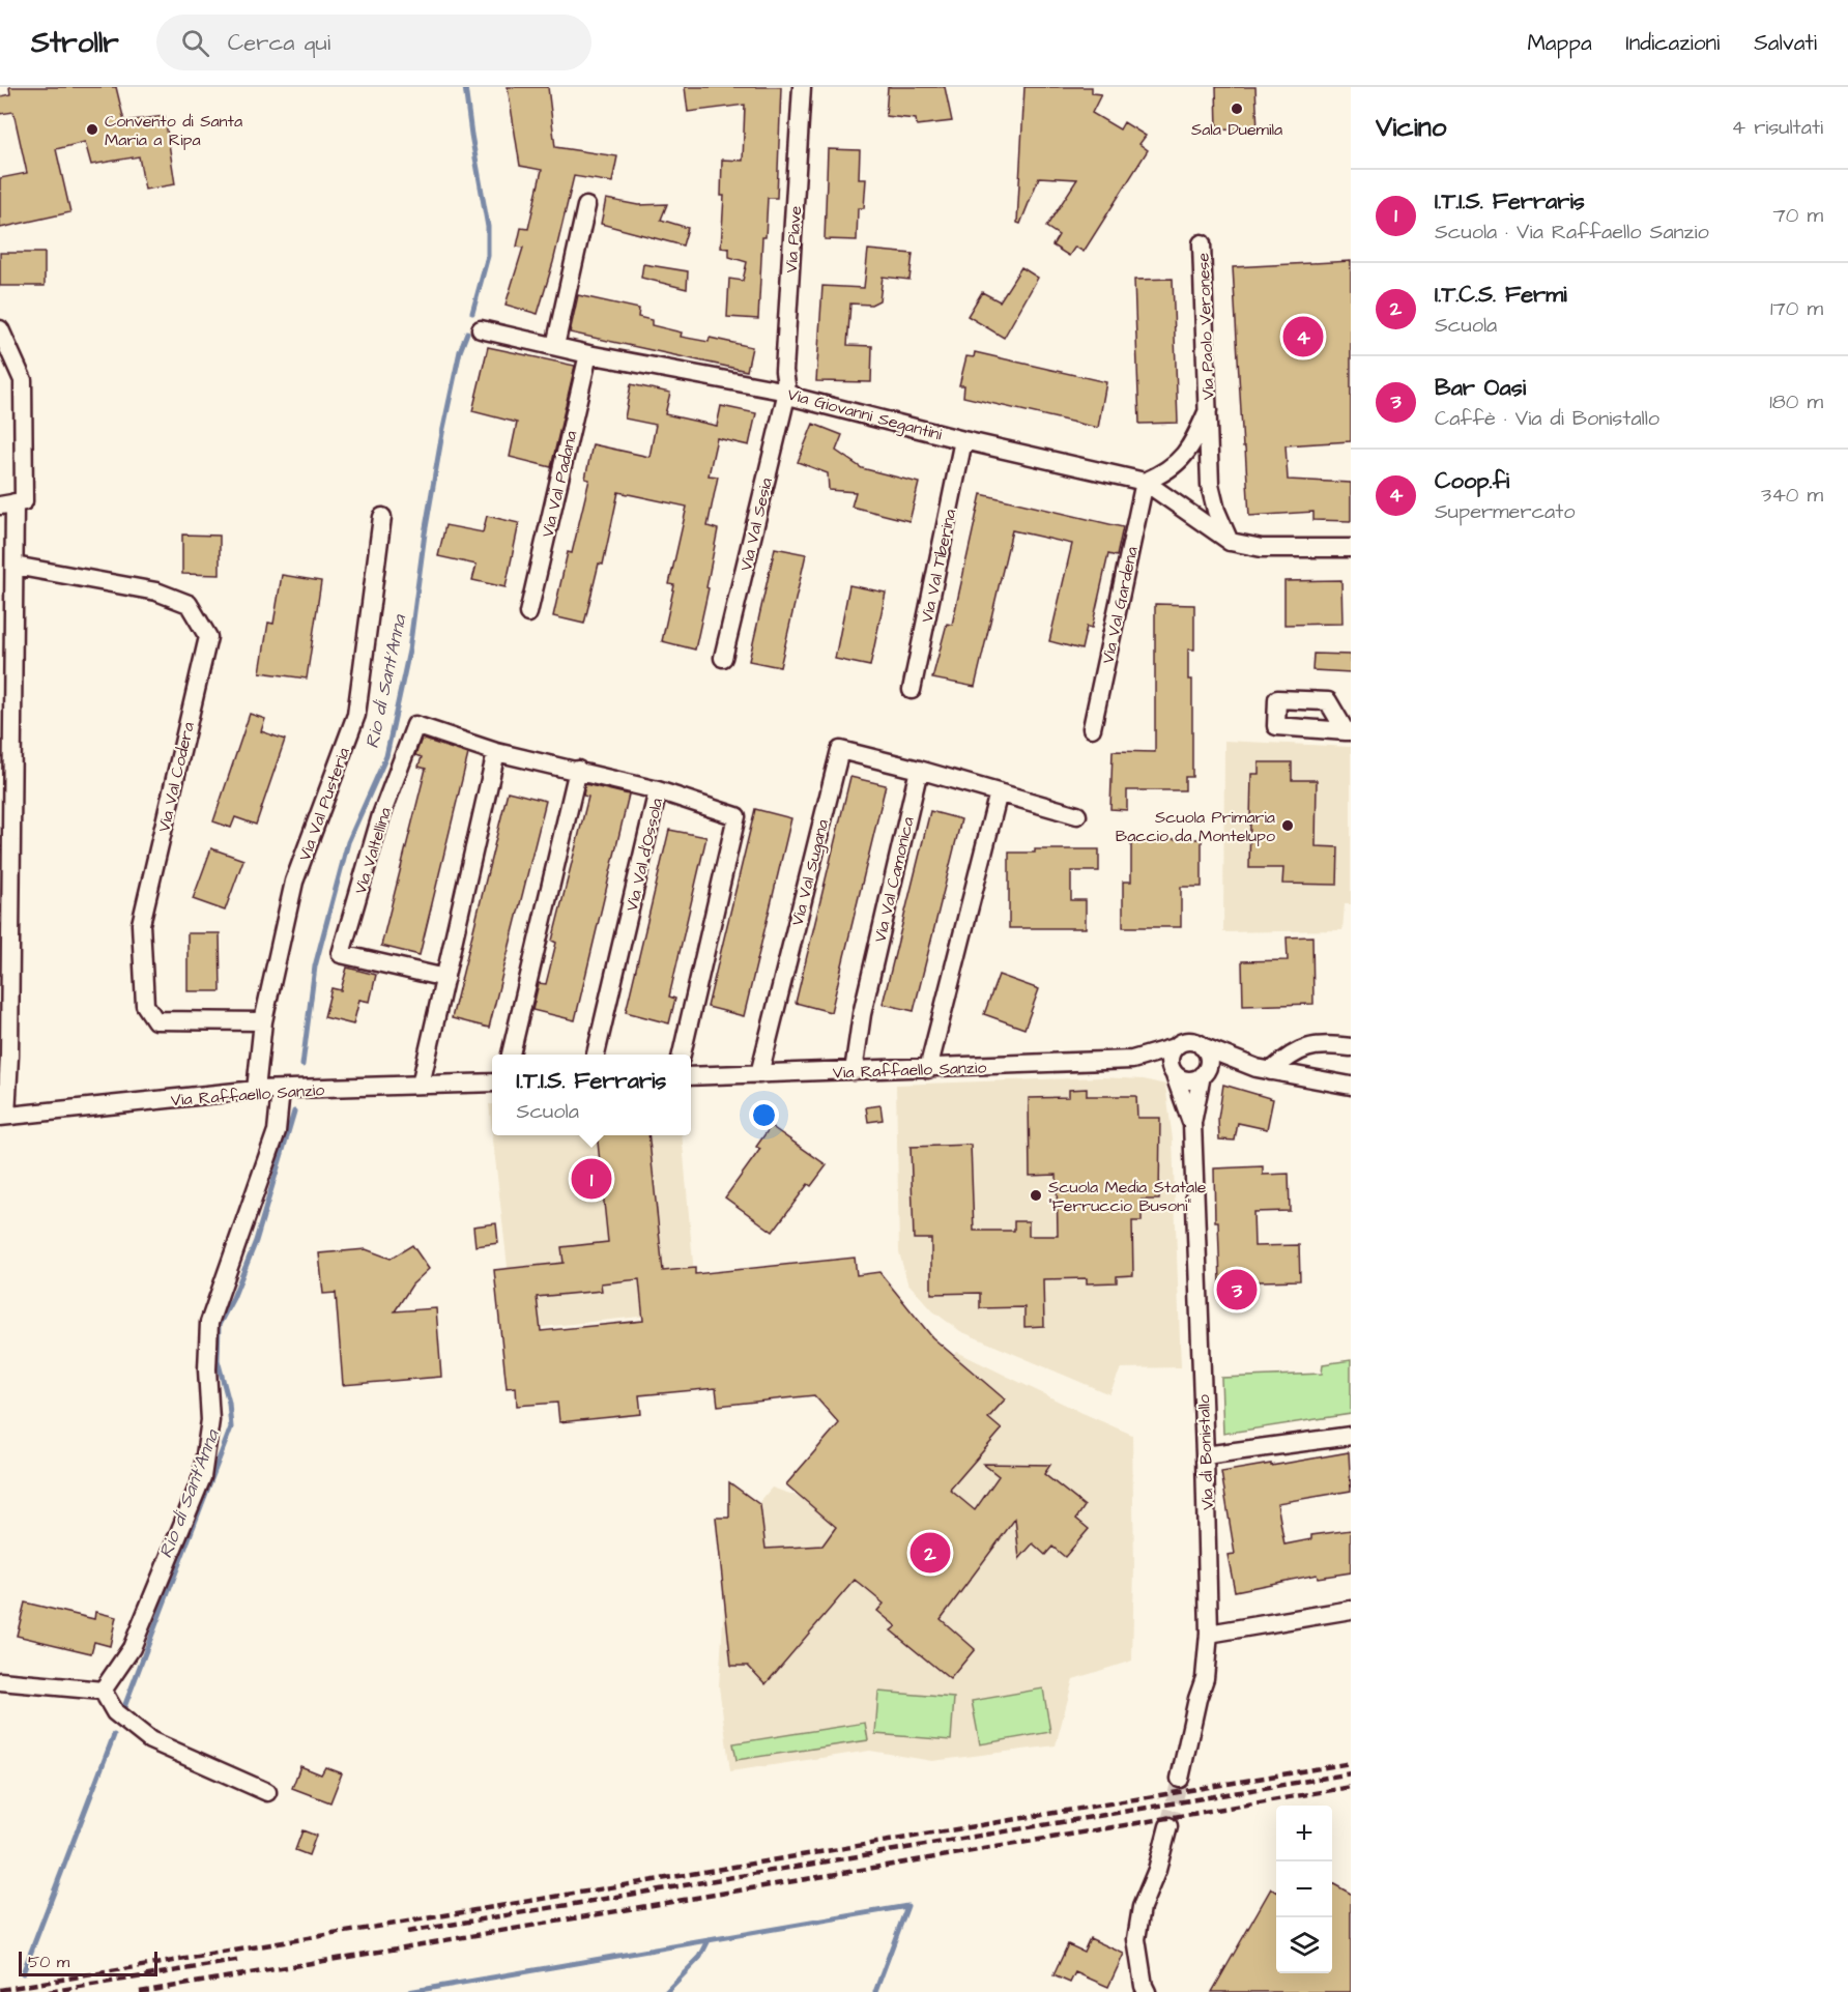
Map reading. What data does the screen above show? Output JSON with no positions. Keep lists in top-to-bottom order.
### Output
{
  "streets": {
    "street": [
      "Via Piave",
      "Via Paolo Veronese",
      "Via Giovanni Segantini",
      "Via Val Padana",
      "Via Val Sesia",
      "Via Val Tiberina",
      "Via Val Gardena",
      "Via Val Codera",
      "Via Val Pusteria",
      "Via Valtellina",
      "Via Val d'Ossola",
      "Via Val Sugana",
      "Via Val Camonica",
      "Via Raffaello Sanzio",
      "Via di Bonistallo"
    ]
  },
  "crossings": [
    ["Via Piave", "Via Giovanni Segantini"],
    ["Via Piave", "Via Val Sesia"],
    ["Via Paolo Veronese", "Via Giovanni Segantini"],
    ["Via Paolo Veronese", "Via Val Gardena"],
    ["Via Giovanni Segantini", "Via Val Padana"],
    ["Via Giovanni Segantini", "Via Val Sesia"],
    ["Via Giovanni Segantini", "Via Val Tiberina"],
    ["Via Giovanni Segantini", "Via Val Gardena"],
    ["Via Val Codera", "Via Val Pusteria"],
    ["Via Val Pusteria", "Via Raffaello Sanzio"],
    ["Via Valtellina", "Via Val d'Ossola"],
    ["Via Val Sugana", "Via Val Camonica"],
    ["Via Val Sugana", "Via Raffaello Sanzio"],
    ["Via Val Camonica", "Via Raffaello Sanzio"],
    ["Via Raffaello Sanzio", "Via di Bonistallo"]
  ],
  "water": ["Rio di Sant'Anna"],
  "places": [
    "Sala Duemila",
    "Convento di Santa Maria a Ripa",
    "Scuola Primaria Baccio da Montelupo",
    "Scuola Media Statale \"Ferruccio Busoni\""
  ],
  "scale_bar": "50 m",
  "page": {
    "header": "Strollr",
    "search": "Cerca qui",
    "nav": ["Mappa", "Indicazioni", "Salvati"],
    "heading": ["Vicino", "4 risultati"],
    "list": [
      {
        "mark": "1",
        "name": "I.T.I.S. Ferraris",
        "note": "Scuola · Via Raffaello Sanzio",
        "value": "70 m"
      },
      {
        "mark": "2",
        "name": "I.T.C.S. Fermi",
        "note": "Scuola",
        "value": "170 m"
      },
      {
        "mark": "3",
        "name": "Bar Oasi",
        "note": "Caffè · Via di Bonistallo",
        "value": "180 m"
      },
      {
        "mark": "4",
        "name": "Coop.fi",
        "note": "Supermercato",
        "value": "340 m"
      }
    ],
    "pins": [
      "4",
      "1",
      "3",
      "2"
    ],
    "popup": ["I.T.I.S. Ferraris", "Scuola"],
    "map_buttons": ["+", "−"],
    "scale": "50 m"
  }
}
